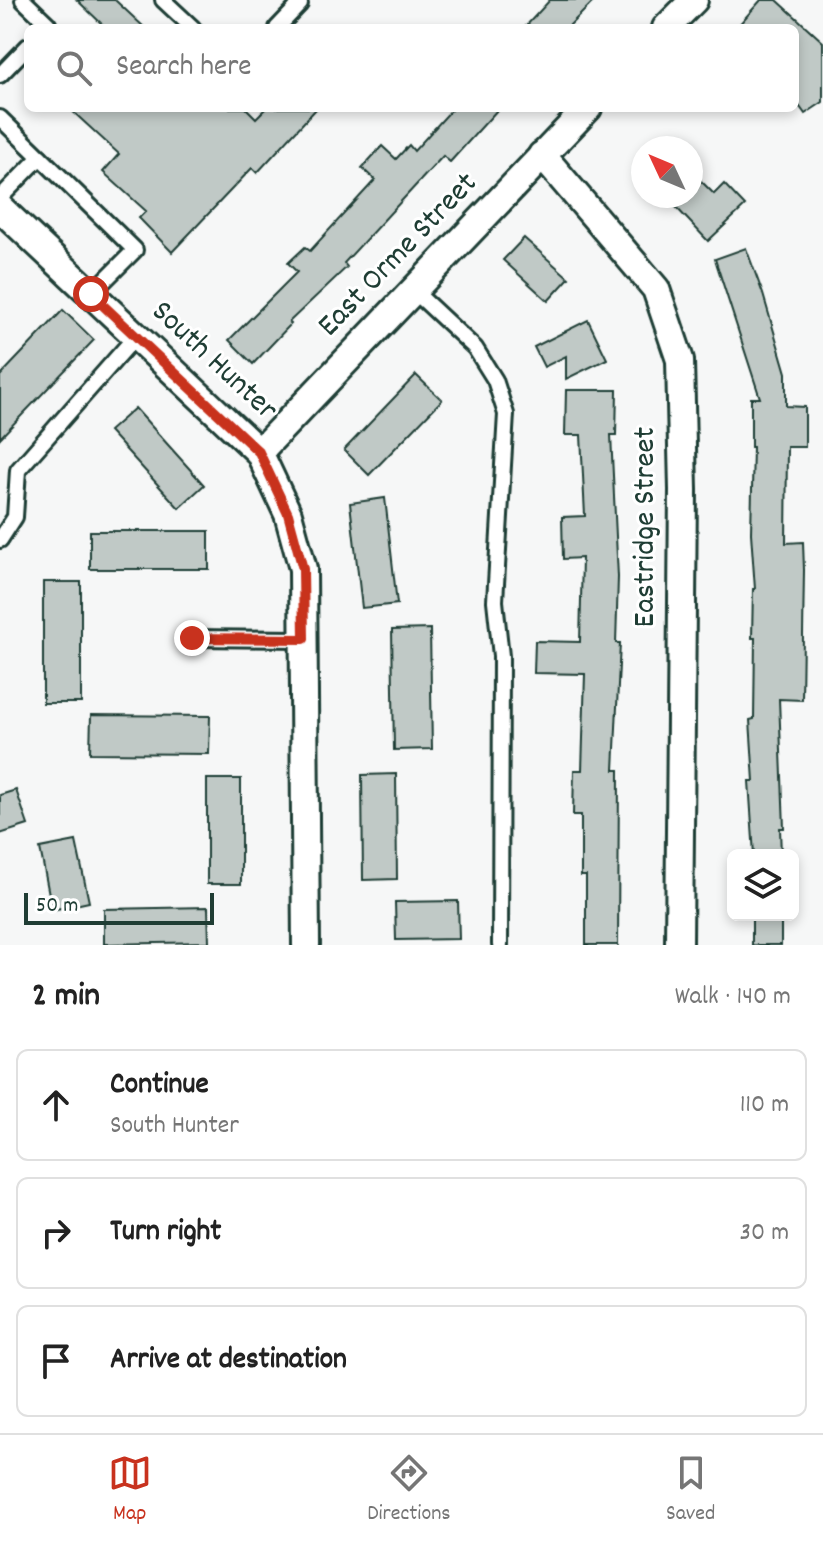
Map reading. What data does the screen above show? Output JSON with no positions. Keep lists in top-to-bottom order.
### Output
{
  "streets": {
    "street": ["East Orme Street", "South Hunter", "Eastridge Street"]
  },
  "crossings": [
    ["East Orme Street", "South Hunter"],
    ["East Orme Street", "Eastridge Street"]
  ],
  "scale_bar": "50 m",
  "north": "top left",
  "page": {
    "search": "Search here",
    "scale": "50 m",
    "heading": ["2 min", "Walk · 140 m"],
    "list": [
      ["Continue", "South Hunter", "110 m"],
      ["Turn right", "30 m"],
      "Arrive at destination"
    ],
    "nav": ["Map", "Directions", "Saved"]
  }
}
